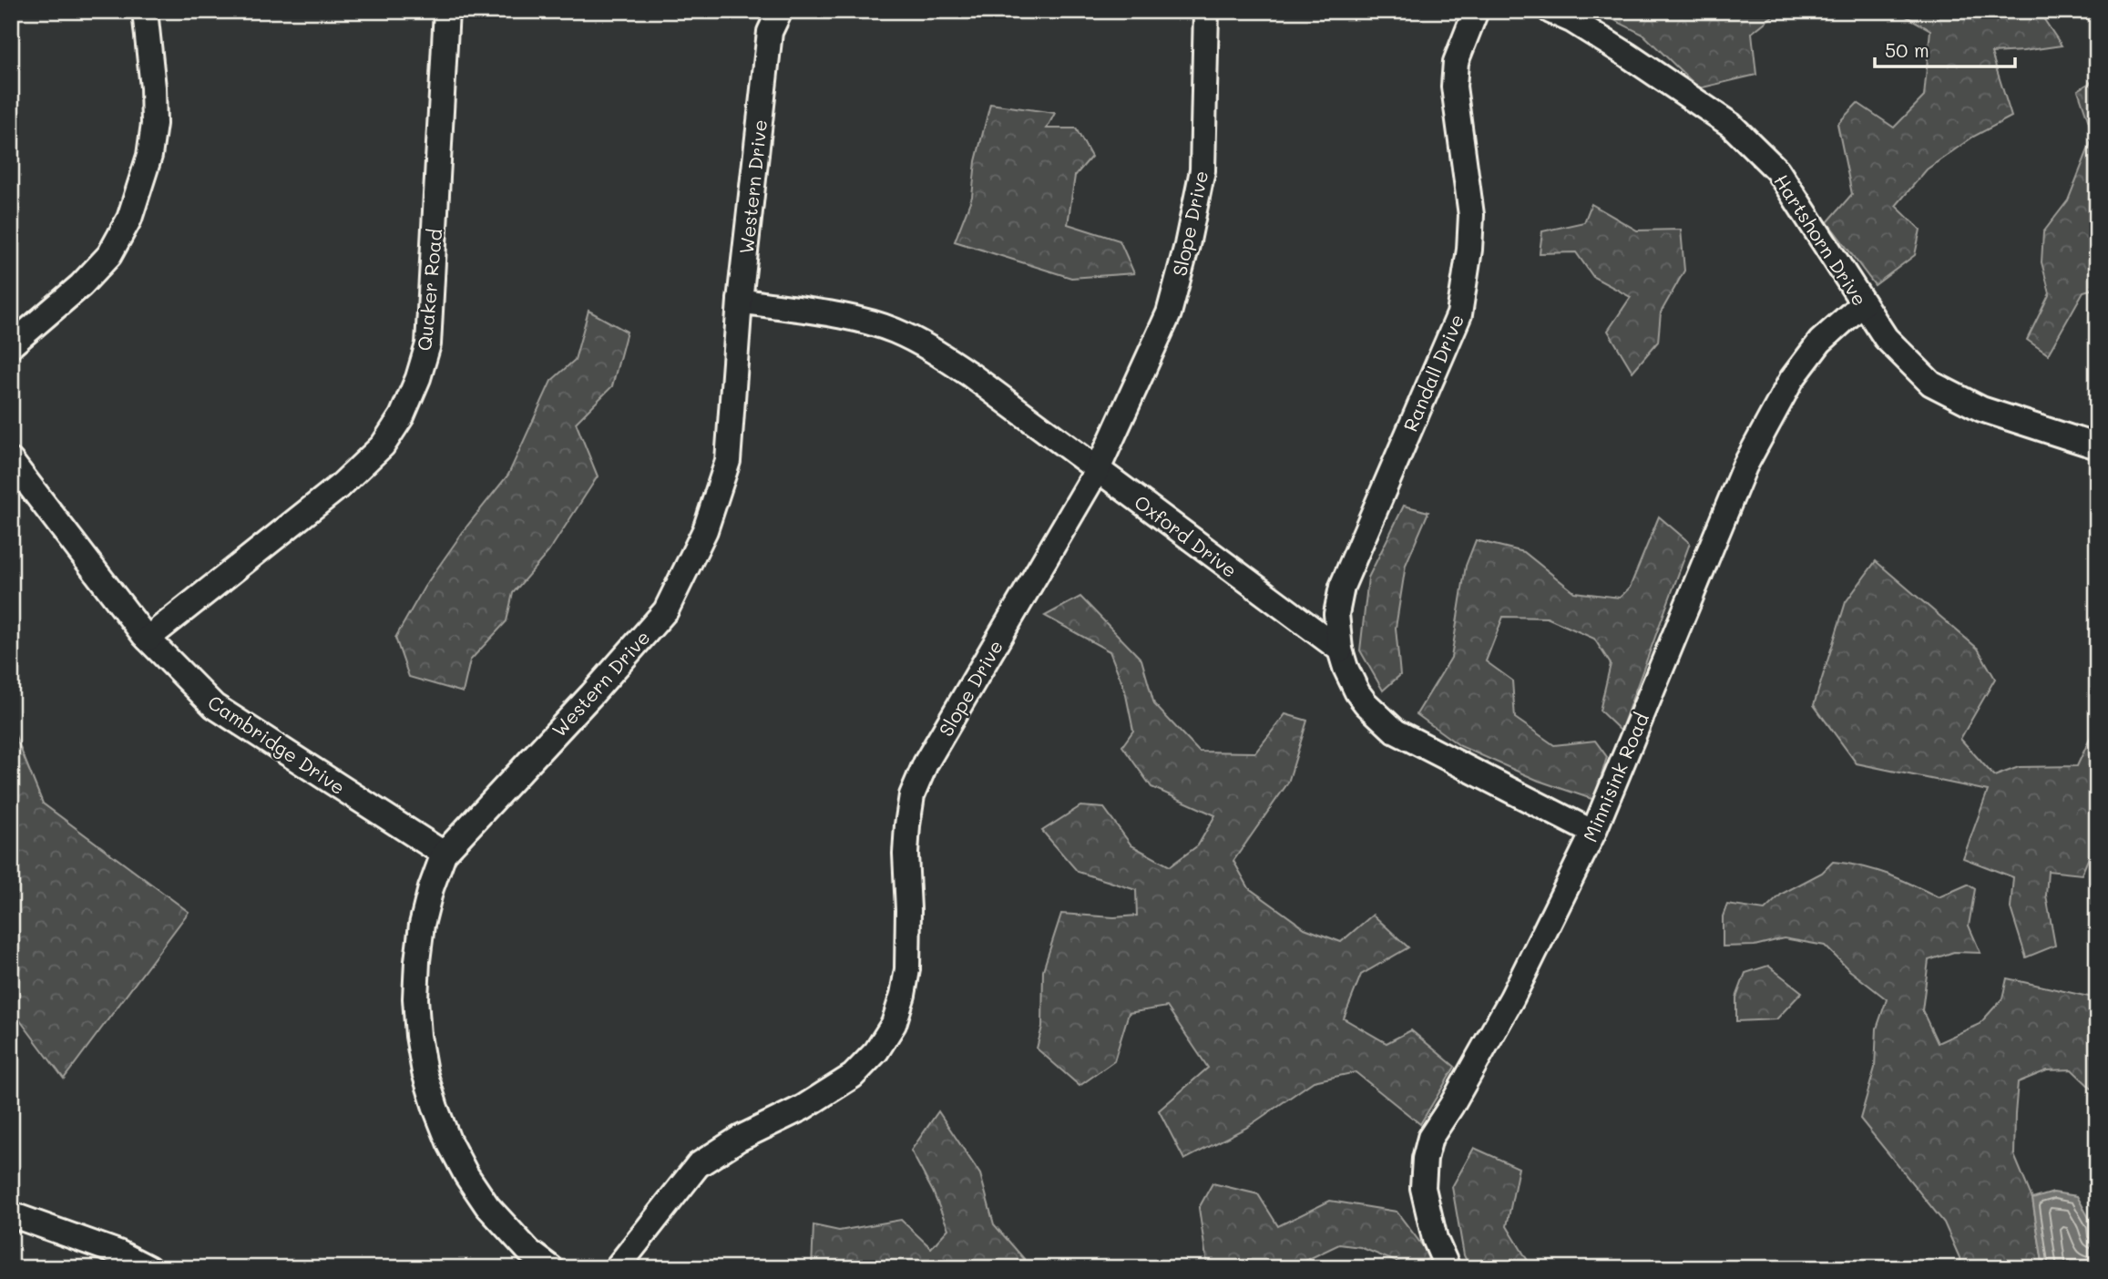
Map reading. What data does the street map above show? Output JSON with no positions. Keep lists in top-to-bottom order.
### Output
{
  "streets": {
    "street": [
      "Western Drive",
      "Slope Drive",
      "Hartshorn Drive",
      "Quaker Road",
      "Randall Drive",
      "Oxford Drive",
      "Cambridge Drive",
      "Minnisink Road"
    ]
  },
  "crossings": [
    ["Western Drive", "Oxford Drive"],
    ["Western Drive", "Cambridge Drive"],
    ["Slope Drive", "Oxford Drive"],
    ["Hartshorn Drive", "Minnisink Road"],
    ["Quaker Road", "Cambridge Drive"],
    ["Randall Drive", "Oxford Drive"]
  ],
  "scale_bar": "50 m"
}
